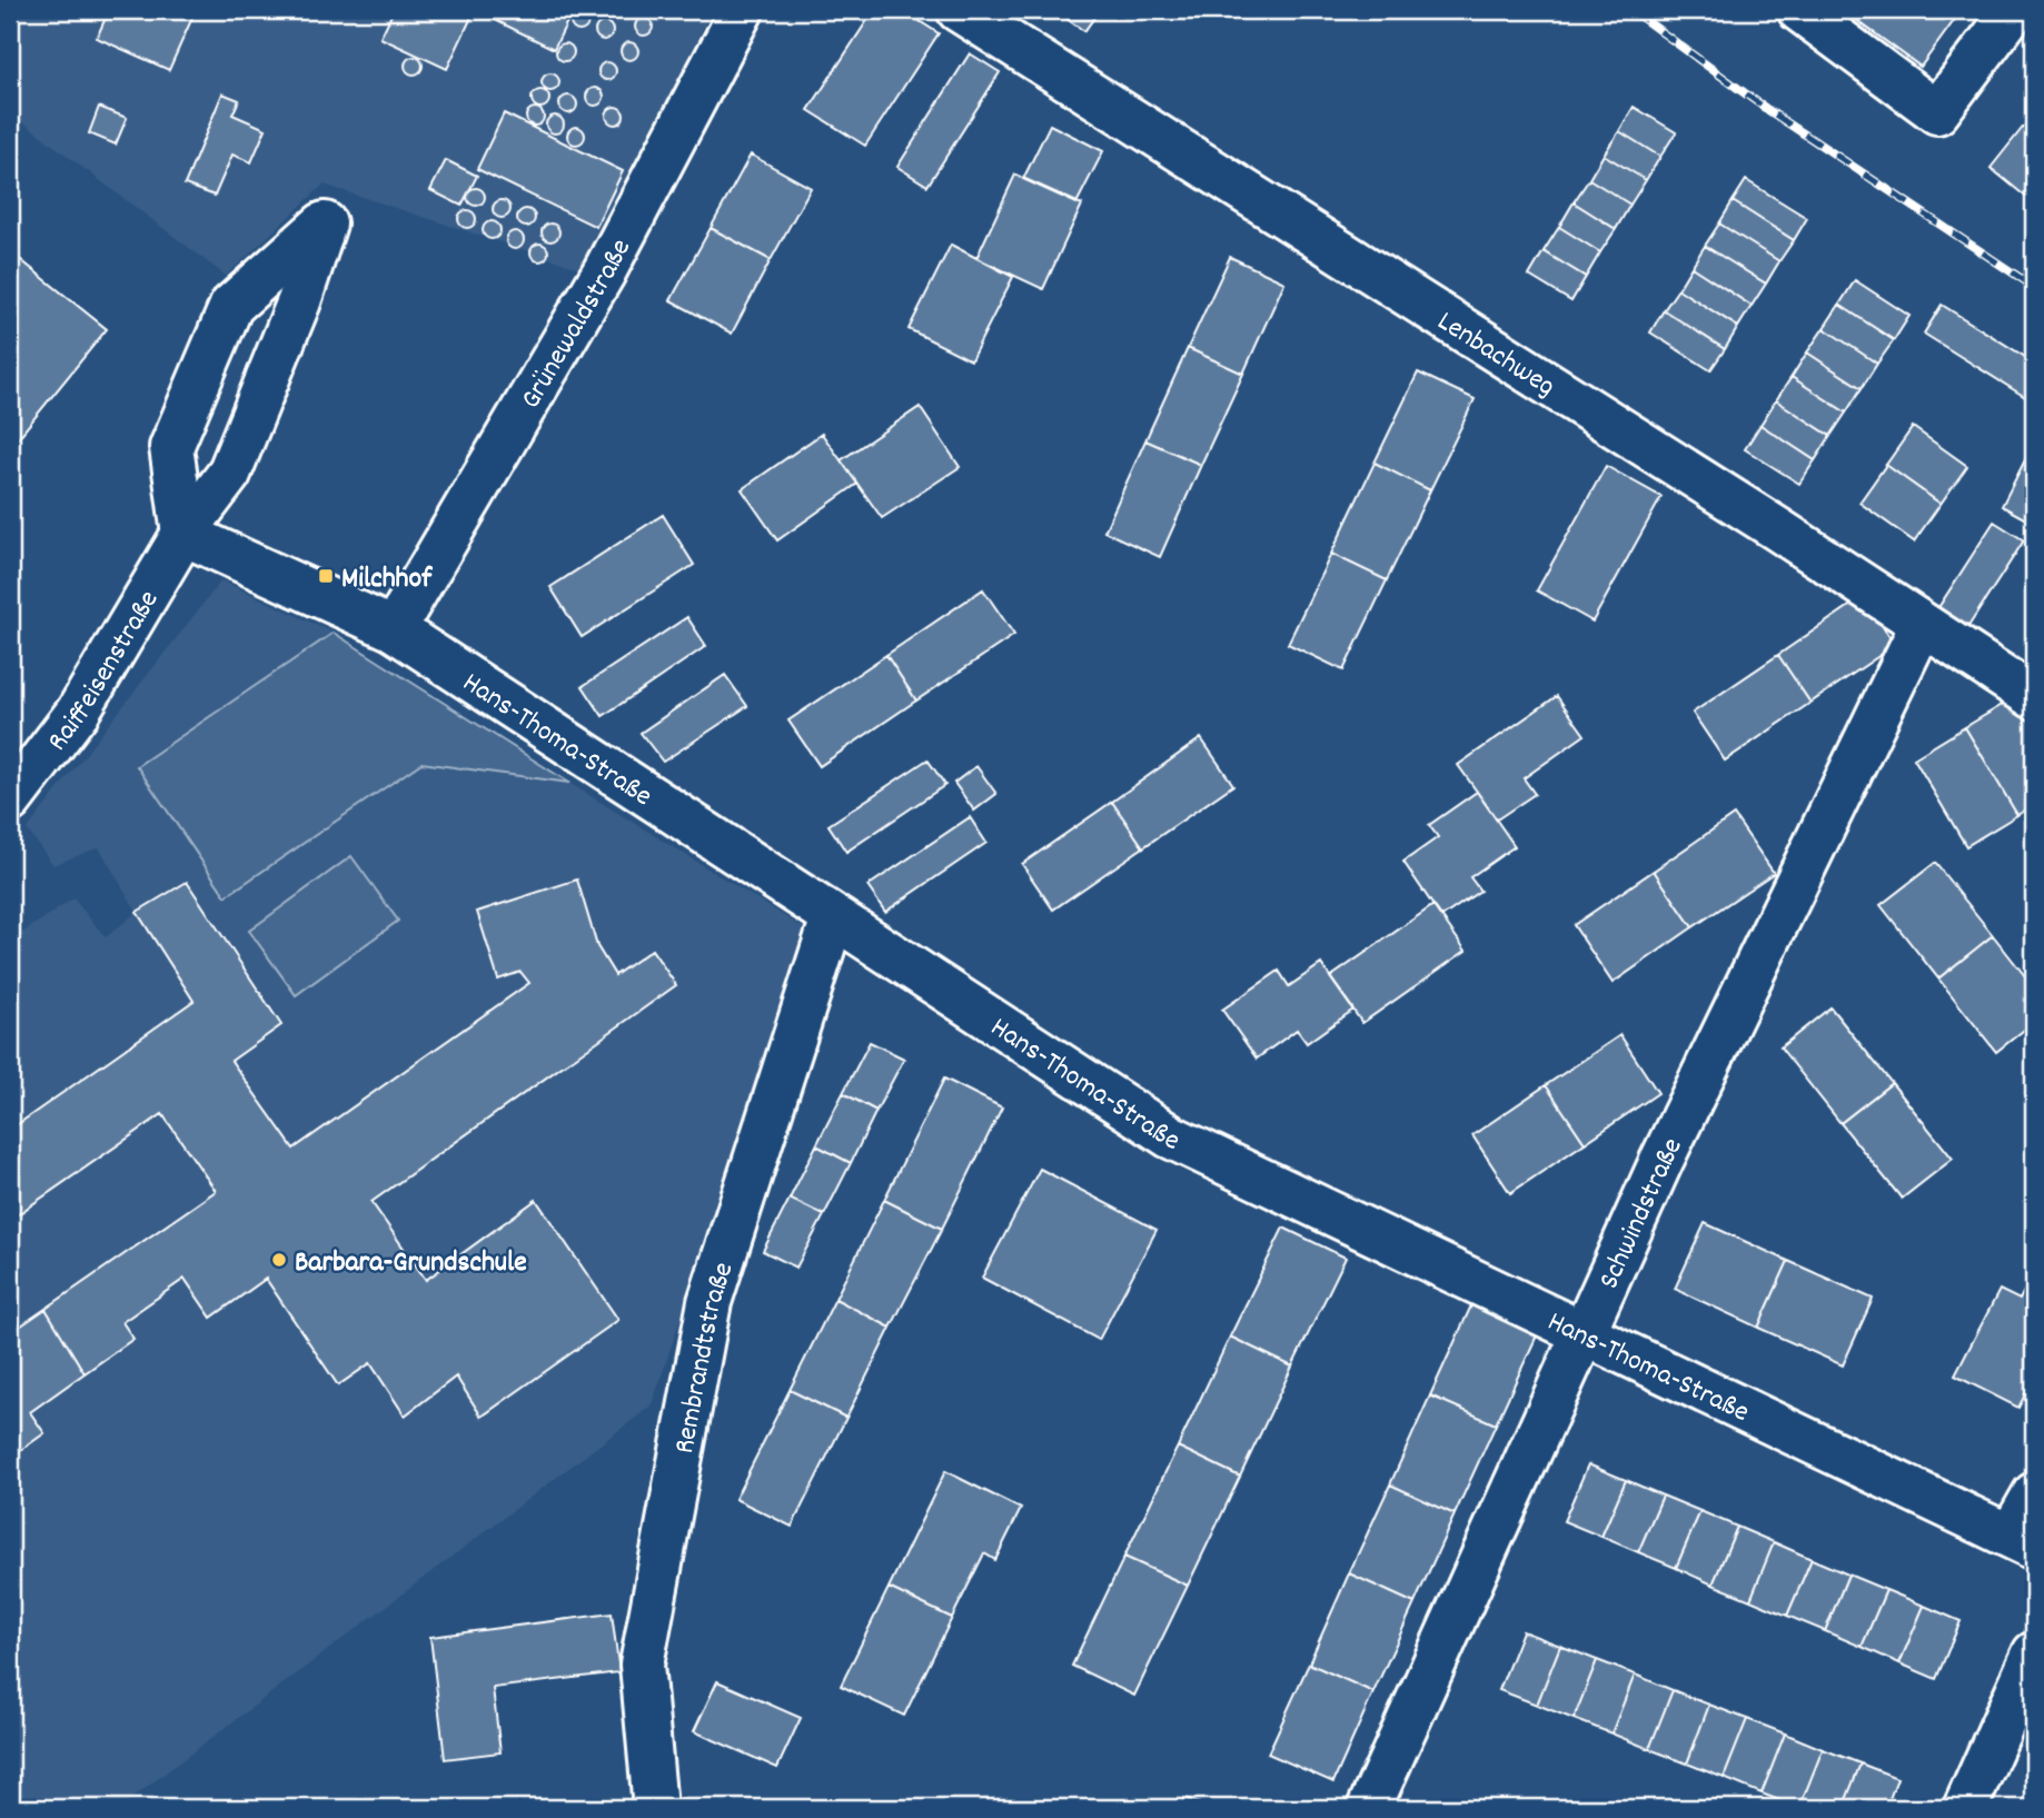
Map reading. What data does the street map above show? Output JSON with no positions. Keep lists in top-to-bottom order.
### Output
{
  "streets": {
    "street": [
      "Grünewaldstraße",
      "Lenbachweg",
      "Raiffeisenstraße",
      "Hans-Thoma-Straße",
      "Schwindstraße",
      "Rembrandtstraße"
    ]
  },
  "crossings": [
    ["Grünewaldstraße", "Hans-Thoma-Straße"],
    ["Lenbachweg", "Schwindstraße"],
    ["Raiffeisenstraße", "Hans-Thoma-Straße"],
    ["Hans-Thoma-Straße", "Schwindstraße"],
    ["Hans-Thoma-Straße", "Rembrandtstraße"]
  ],
  "places": {
    "transit": ["Milchhof"],
    "other": ["Barbara-Grundschule"]
  }
}
